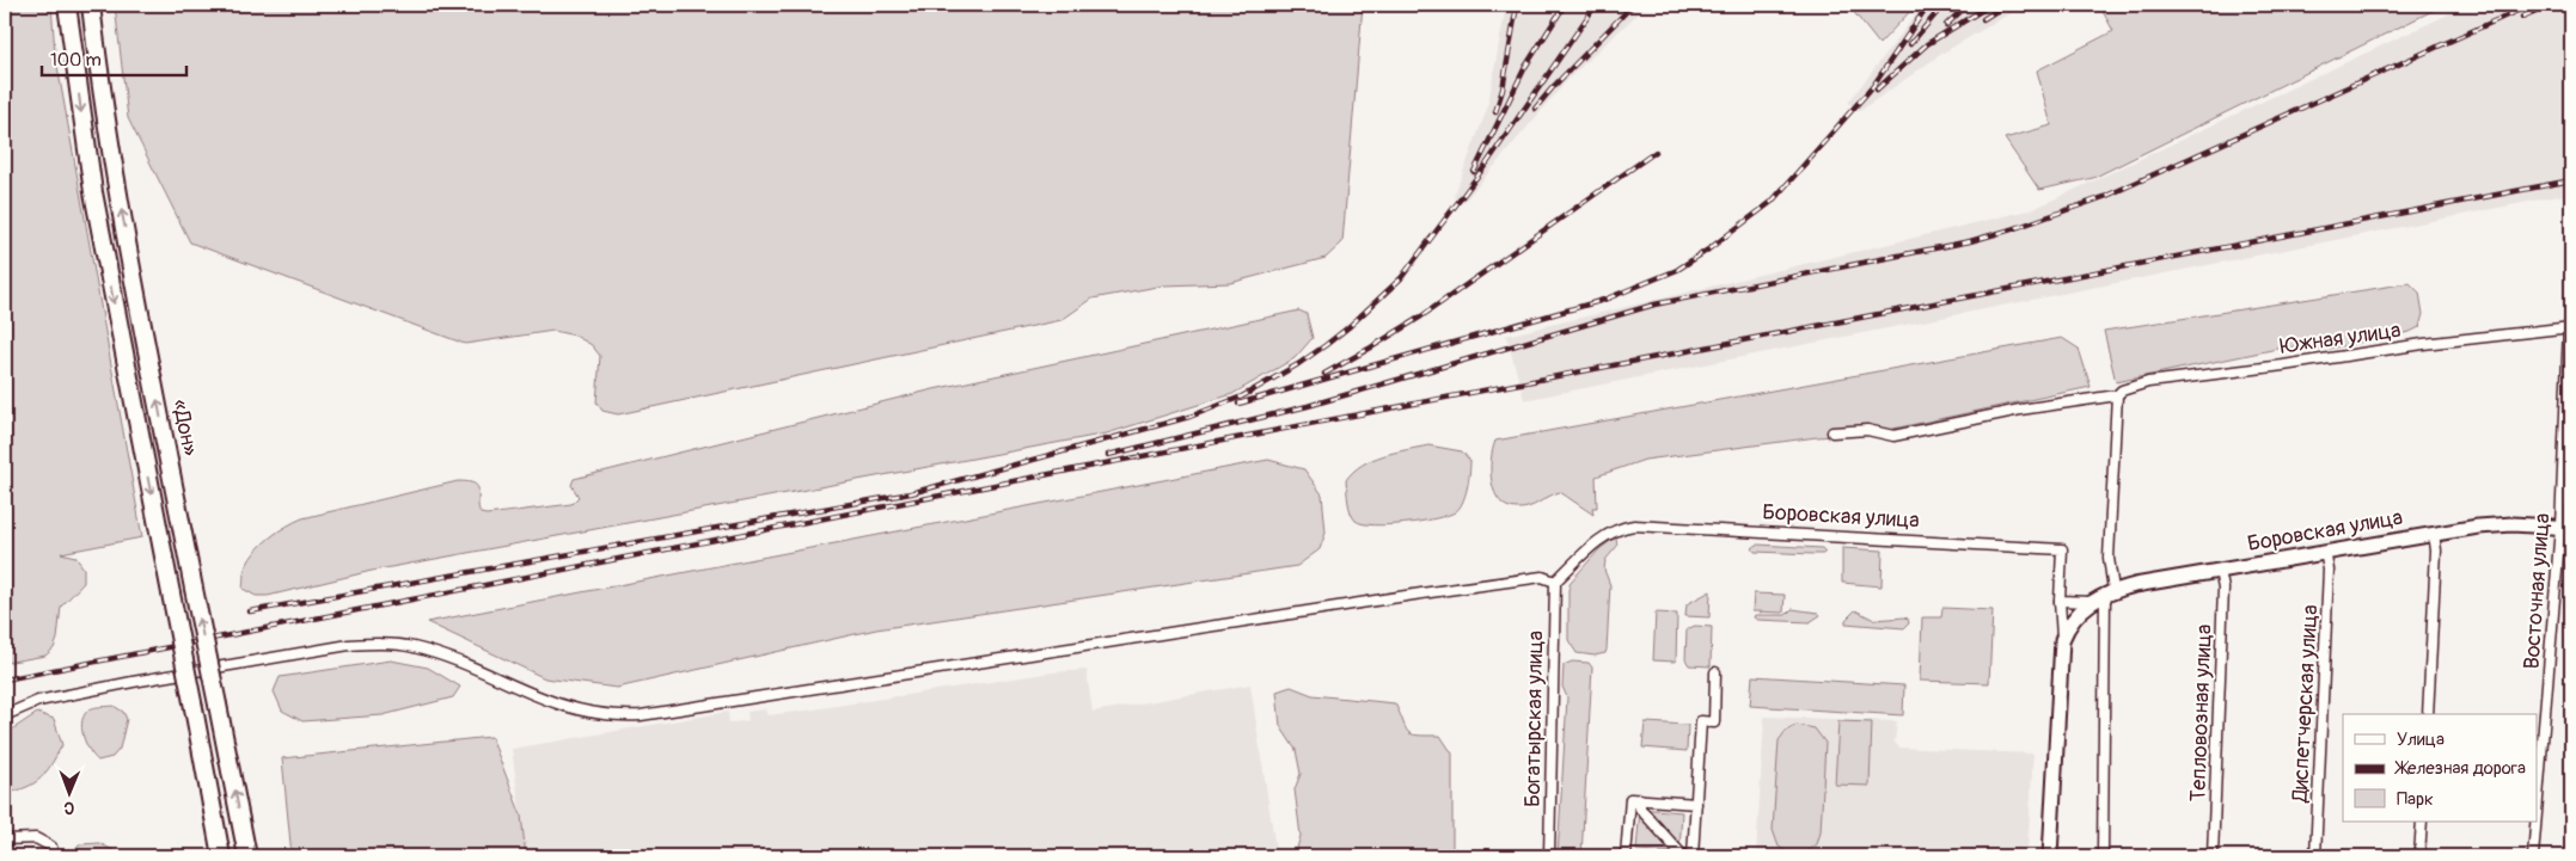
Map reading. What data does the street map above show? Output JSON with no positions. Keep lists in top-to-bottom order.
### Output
{
  "streets": {
    "highway": ["«Дон»"],
    "street": [
      "Южная улица",
      "Боровская улица",
      "Восточная улица",
      "Диспетчерская улица",
      "Тепловозная улица",
      "Богатырская улица"
    ]
  },
  "crossings": [
    ["Южная улица", "Восточная улица"],
    ["Боровская улица", "Восточная улица"],
    ["Боровская улица", "Диспетчерская улица"],
    ["Боровская улица", "Тепловозная улица"],
    ["Боровская улица", "Богатырская улица"]
  ],
  "legend": ["Улица", "Железная дорога", "Парк"],
  "scale_bar": "100 m",
  "north": "bottom"
}
